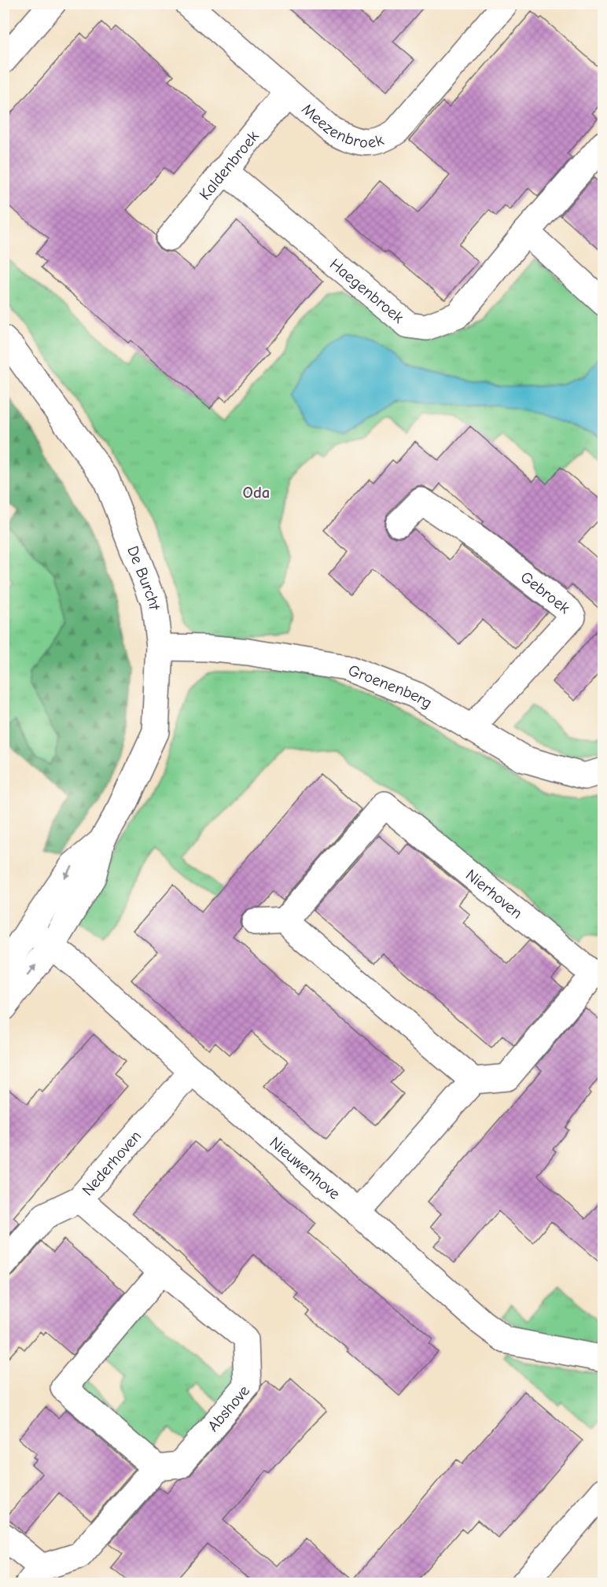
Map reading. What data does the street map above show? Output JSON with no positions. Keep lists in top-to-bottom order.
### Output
{
  "streets": {
    "street": [
      "Meezenbroek",
      "Kaldenbroek",
      "Haegenbroek",
      "De Burcht",
      "Gebroek",
      "Groenenberg",
      "Nierhoven",
      "Nederhoven",
      "Nieuwenhove",
      "Abshove"
    ]
  },
  "crossings": [
    ["Meezenbroek", "Kaldenbroek"],
    ["Kaldenbroek", "Haegenbroek"],
    ["De Burcht", "Groenenberg"],
    ["De Burcht", "Nieuwenhove"],
    ["Gebroek", "Groenenberg"],
    ["Nederhoven", "Nieuwenhove"],
    ["Nederhoven", "Abshove"]
  ],
  "districts": ["Oda"]
}
